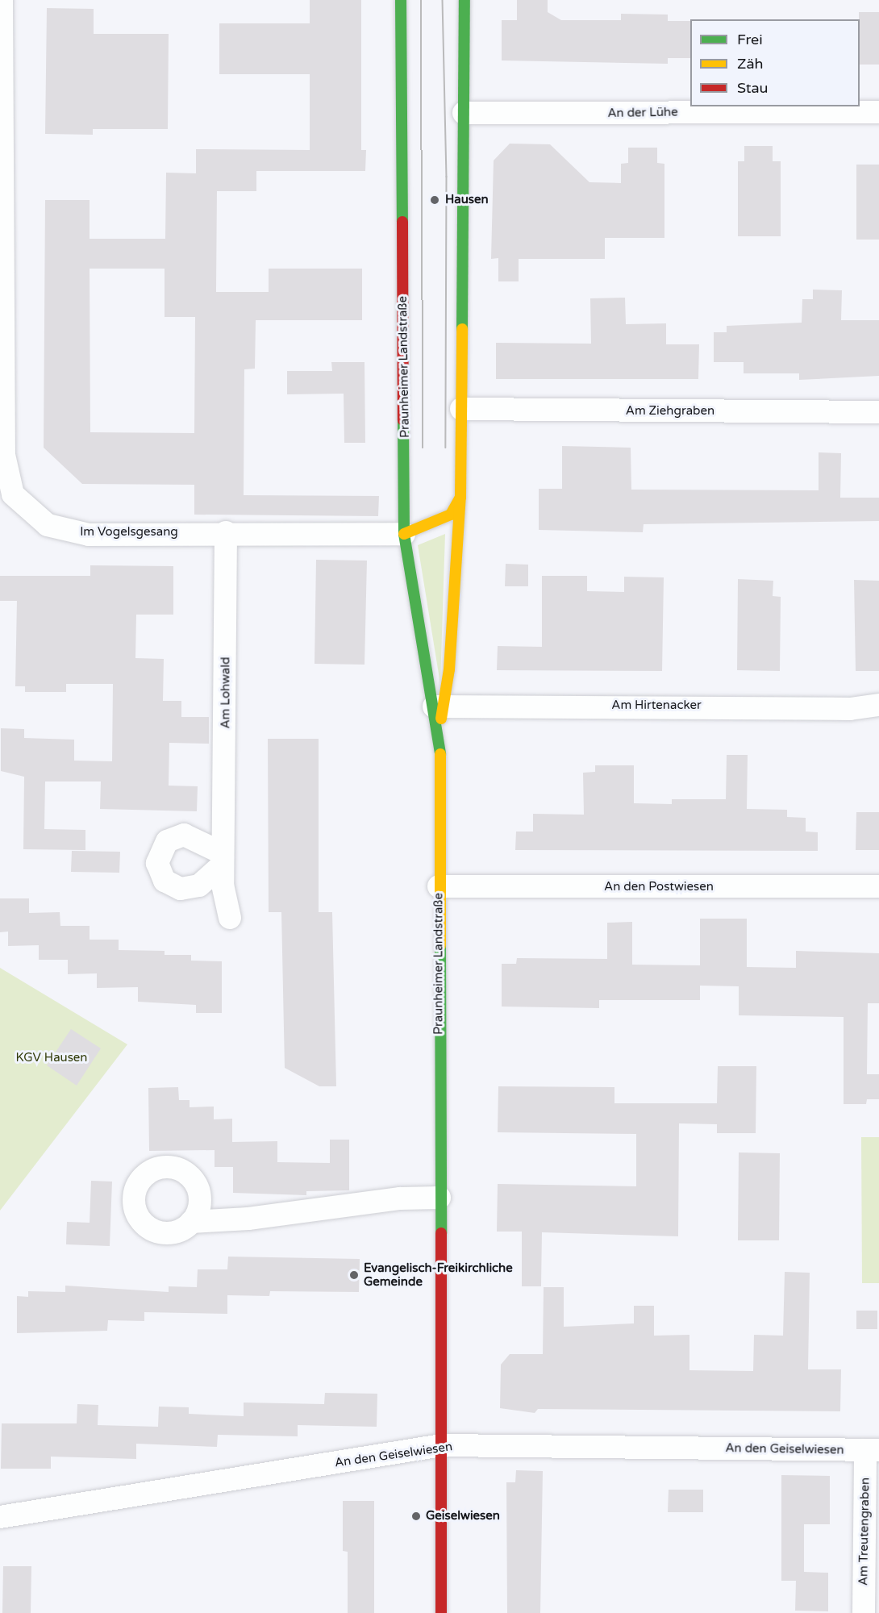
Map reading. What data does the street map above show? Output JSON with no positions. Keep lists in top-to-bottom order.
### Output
{
  "streets": {
    "main road": ["Praunheimer Landstraße"],
    "street": [
      "An der Lühe",
      "Am Ziehgraben",
      "Im Vogelsgesang",
      "Am Lohwald",
      "Am Hirtenacker",
      "An den Postwiesen",
      "An den Geiselwiesen",
      "Am Treutengraben"
    ]
  },
  "crossings": [
    ["An der Lühe", "Praunheimer Landstraße"],
    ["Praunheimer Landstraße", "Am Ziehgraben"],
    ["Praunheimer Landstraße", "Im Vogelsgesang"],
    ["Praunheimer Landstraße", "Am Hirtenacker"],
    ["Praunheimer Landstraße", "An den Postwiesen"],
    ["Praunheimer Landstraße", "An den Geiselwiesen"],
    ["Im Vogelsgesang", "Am Lohwald"],
    ["An den Geiselwiesen", "Am Treutengraben"]
  ],
  "parks": ["KGV Hausen"],
  "places": ["Hausen", "Evangelisch-Freikirchliche Gemeinde", "Geiselwiesen"],
  "legend": ["Frei", "Zäh", "Stau"]
}
